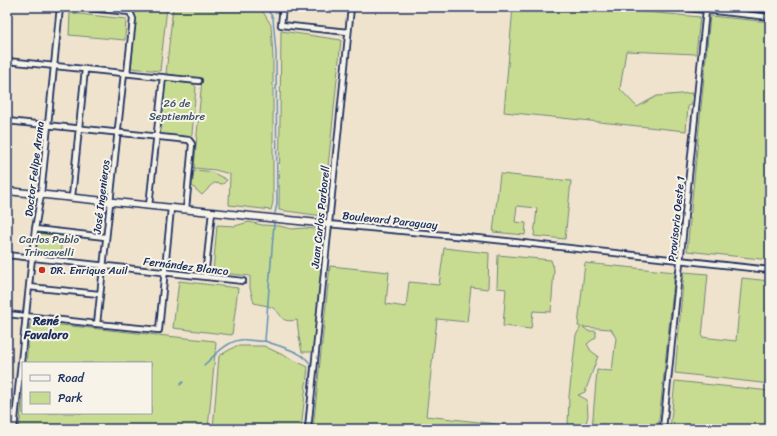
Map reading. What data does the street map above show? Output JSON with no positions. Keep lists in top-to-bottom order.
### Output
{
  "streets": {
    "street": [
      "Doctor Felipe Arana",
      "José Ingenieros",
      "Juan Carlos Parborell",
      "Provisoria Oeste 1",
      "Boulevard Paraguay",
      "Fernández Blanco"
    ]
  },
  "crossings": [
    ["Doctor Felipe Arana", "Boulevard Paraguay"],
    ["Doctor Felipe Arana", "Fernández Blanco"],
    ["José Ingenieros", "Boulevard Paraguay"],
    ["José Ingenieros", "Fernández Blanco"],
    ["Juan Carlos Parborell", "Boulevard Paraguay"],
    ["Provisoria Oeste 1", "Boulevard Paraguay"]
  ],
  "districts": ["René Favaloro"],
  "parks": ["26 de Septiembre", "Carlos Pablo Trincavelli"],
  "places": ["DR. Enrique Auil"],
  "legend": ["Road", "Park"]
}
